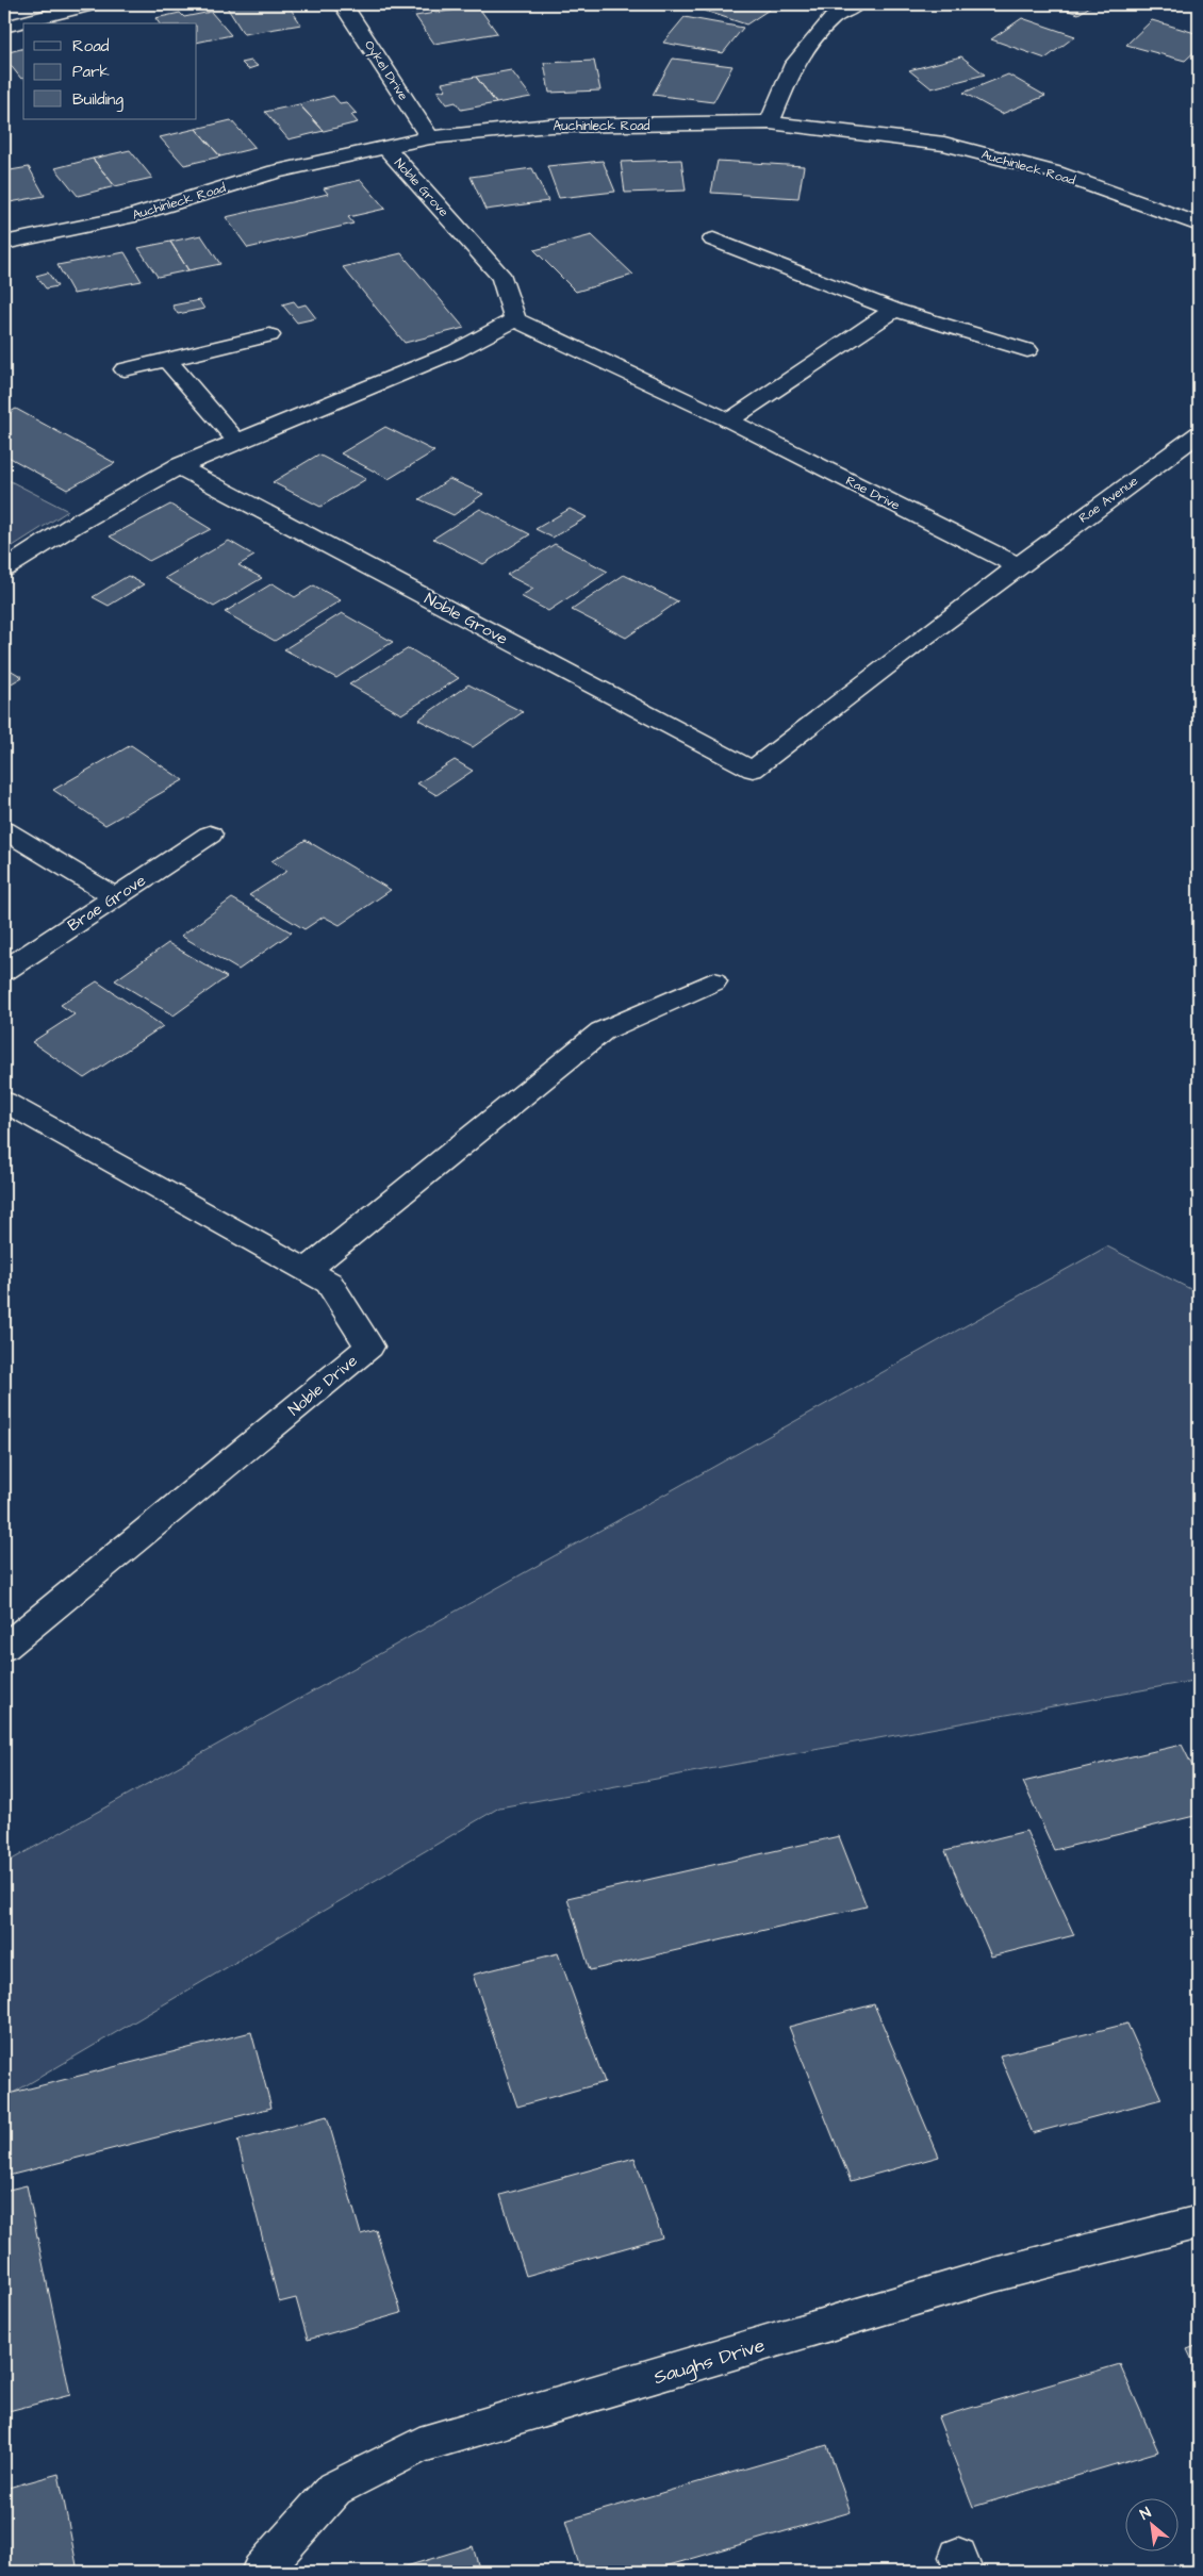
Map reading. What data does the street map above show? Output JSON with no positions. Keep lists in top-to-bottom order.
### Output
{
  "streets": {
    "street": [
      "Oykel Drive",
      "Auchinleck Road",
      "Noble Grove",
      "Rae Drive",
      "Rae Avenue",
      "Brae Grove",
      "Noble Drive",
      "Saughs Drive"
    ]
  },
  "crossings": [
    ["Oykel Drive", "Auchinleck Road"],
    ["Auchinleck Road", "Noble Grove"],
    ["Noble Grove", "Rae Drive"],
    ["Noble Grove", "Rae Avenue"],
    ["Rae Drive", "Rae Avenue"]
  ],
  "legend": ["Road", "Park", "Building"],
  "north": "top left"
}
